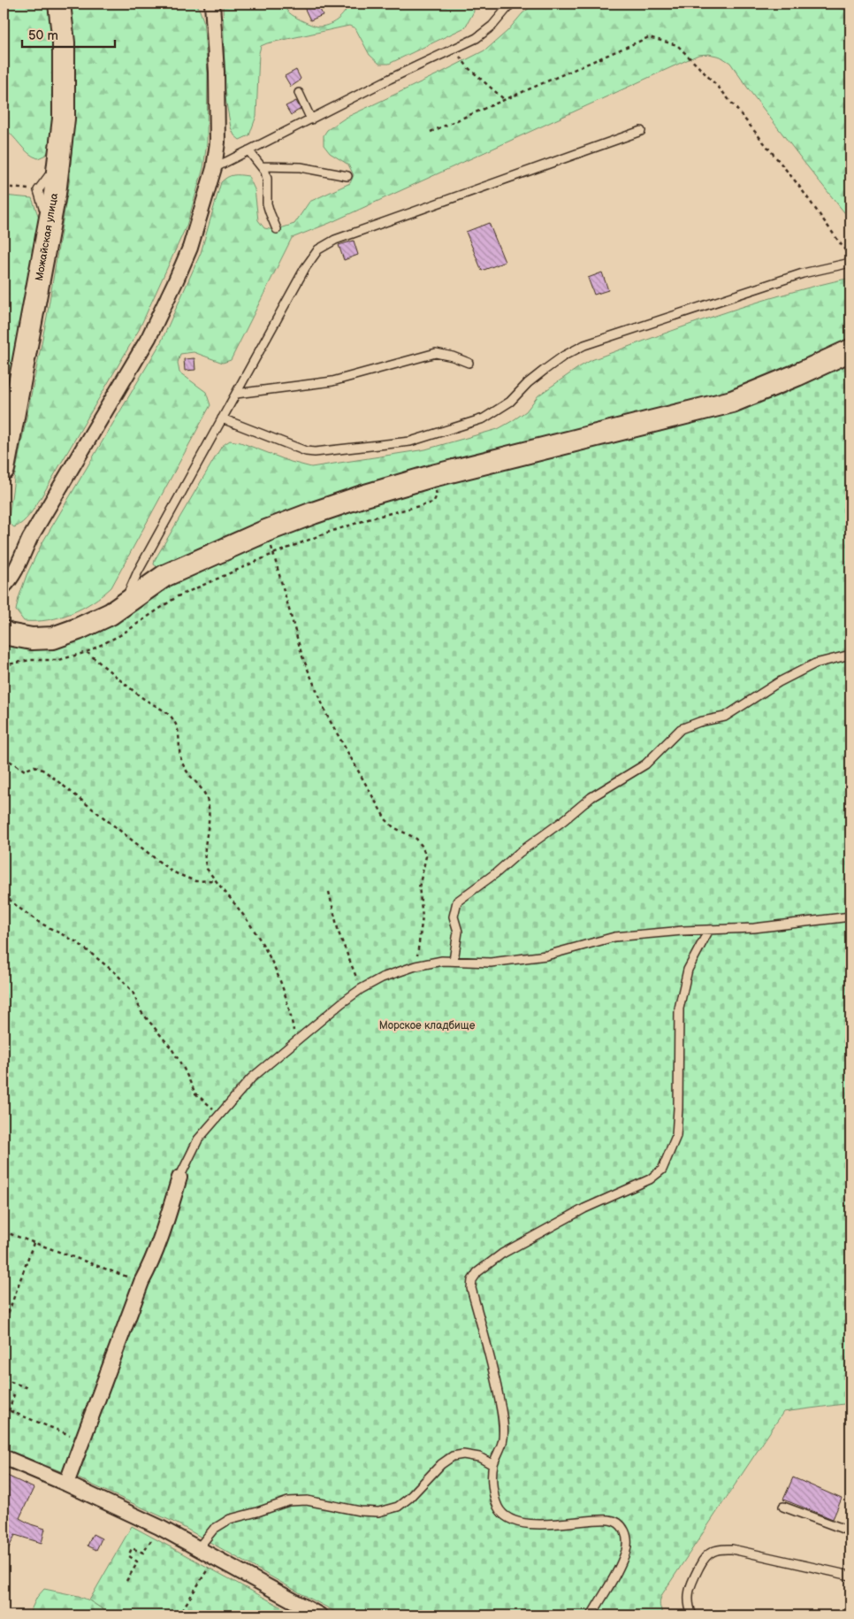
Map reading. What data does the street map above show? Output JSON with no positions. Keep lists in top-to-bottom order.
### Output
{
  "streets": {
    "main road": ["Можайская улица"]
  },
  "parks": ["Морское кладбище"],
  "scale_bar": "50 m"
}
